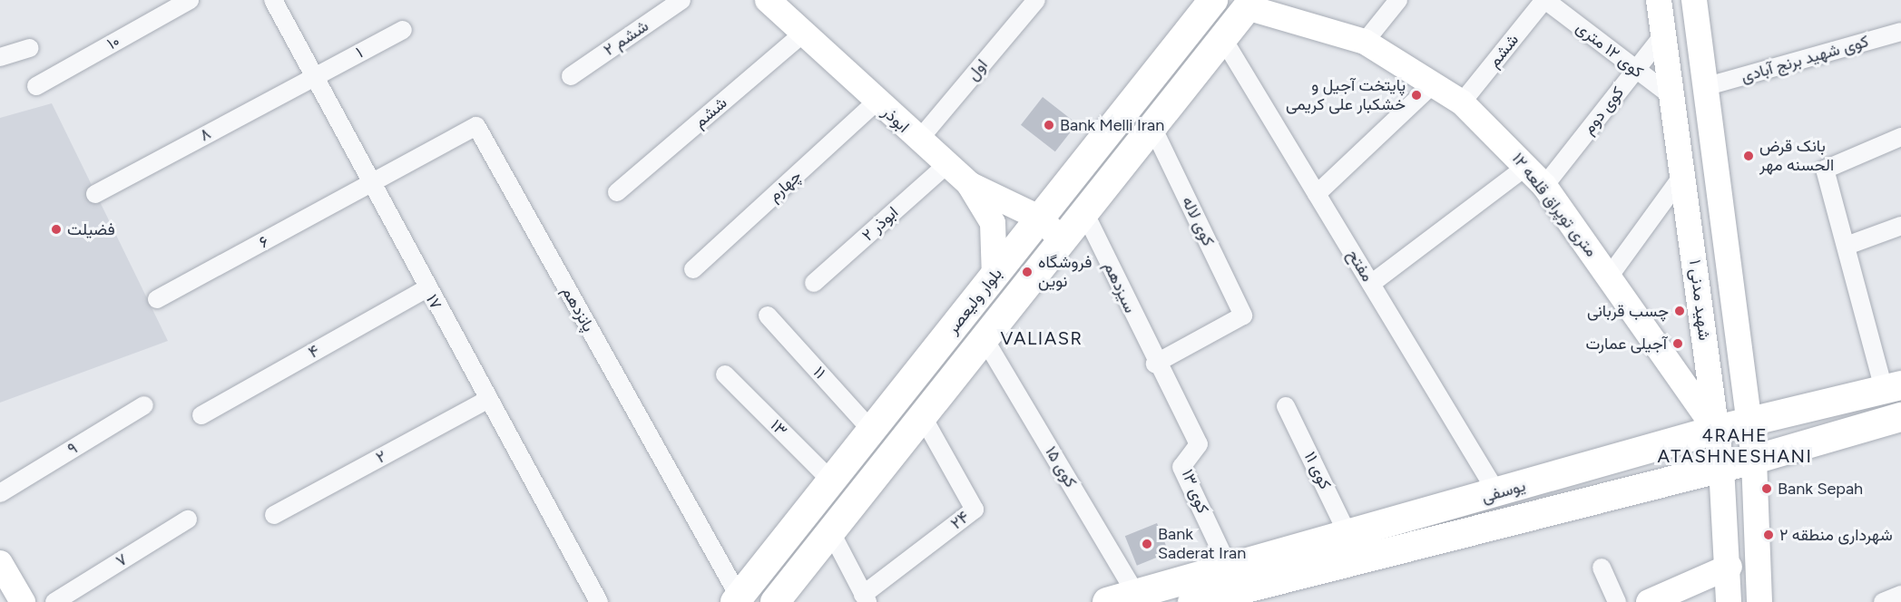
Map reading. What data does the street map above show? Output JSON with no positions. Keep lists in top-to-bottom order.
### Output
{
  "streets": {
    "main road": [
      "ابوذر",
      "۱۲ متری توپراق قلعه",
      "شهید مدنی ۱",
      "بلوار ولیعصر",
      "یوسفی"
    ],
    "street": [
      "ششم ۲",
      "۱۰",
      "کوی ۱۲ متری",
      "ششم",
      "۱",
      "کوی شهید برنج آبادی",
      "اول",
      "کوی دوم",
      "۸",
      "چهارم",
      "کوی لاله",
      "۲ ابوذر",
      "۶",
      "مفتح",
      "سیزدهم",
      "۱۷",
      "پانزدهم",
      "۴",
      "۱۱",
      "۱۳",
      "۹",
      "۲",
      "کوی ۱۵",
      "کوی ۱۱",
      "کوی ۱۳",
      "۲۴",
      "۷"
    ]
  },
  "crossings": [
    ["کوی ۱۲ متری", "ششم"],
    ["کوی ۱۲ متری", "کوی دوم"],
    ["کوی ۱۲ متری", "شهید مدنی ۱"],
    ["ششم", "ابوذر"],
    ["ششم", "۱۲ متری توپراق قلعه"],
    ["۱", "۸"],
    ["۱", "۱۷"],
    ["کوی شهید برنج آبادی", "شهید مدنی ۱"],
    ["اول", "ابوذر"],
    ["کوی دوم", "۱۲ متری توپراق قلعه"],
    ["کوی دوم", "شهید مدنی ۱"],
    ["ابوذر", "چهارم"],
    ["ابوذر", "۲ ابوذر"],
    ["ابوذر", "بلوار ولیعصر"],
    ["۸", "۱۷"],
    ["۱۲ متری توپراق قلعه", "شهید مدنی ۱"],
    ["۱۲ متری توپراق قلعه", "بلوار ولیعصر"],
    ["۱۲ متری توپراق قلعه", "یوسفی"],
    ["کوی لاله", "سیزدهم"],
    ["کوی لاله", "بلوار ولیعصر"],
    ["۶", "۱۷"],
    ["۶", "پانزدهم"],
    ["مفتح", "بلوار ولیعصر"],
    ["مفتح", "یوسفی"],
    ["سیزدهم", "بلوار ولیعصر"],
    ["سیزدهم", "کوی ۱۳"],
    ["شهید مدنی ۱", "یوسفی"],
    ["بلوار ولیعصر", "پانزدهم"],
    ["بلوار ولیعصر", "۱۱"],
    ["بلوار ولیعصر", "۱۳"],
    ["بلوار ولیعصر", "کوی ۱۵"],
    ["بلوار ولیعصر", "۲۴"],
    ["۱۷", "پانزدهم"],
    ["۱۷", "۴"],
    ["۱۷", "۲"],
    ["کوی ۱۵", "یوسفی"],
    ["کوی ۱۱", "یوسفی"],
    ["کوی ۱۳", "یوسفی"]
  ],
  "districts": ["VALIASR", "4RAHE ATASHNESHANI"],
  "places": [
    "پایتخت آجیل و خشکبار علی کریمی",
    "Bank Melli Iran",
    "بانک قرض الحسنه مهر",
    "فضیلت",
    "فروشگاه نوین",
    "چسب قربانی",
    "آجیلی عمارت",
    "Bank Sepah",
    "شهرداری منطقه ۲",
    "Bank Saderat Iran"
  ]
}
